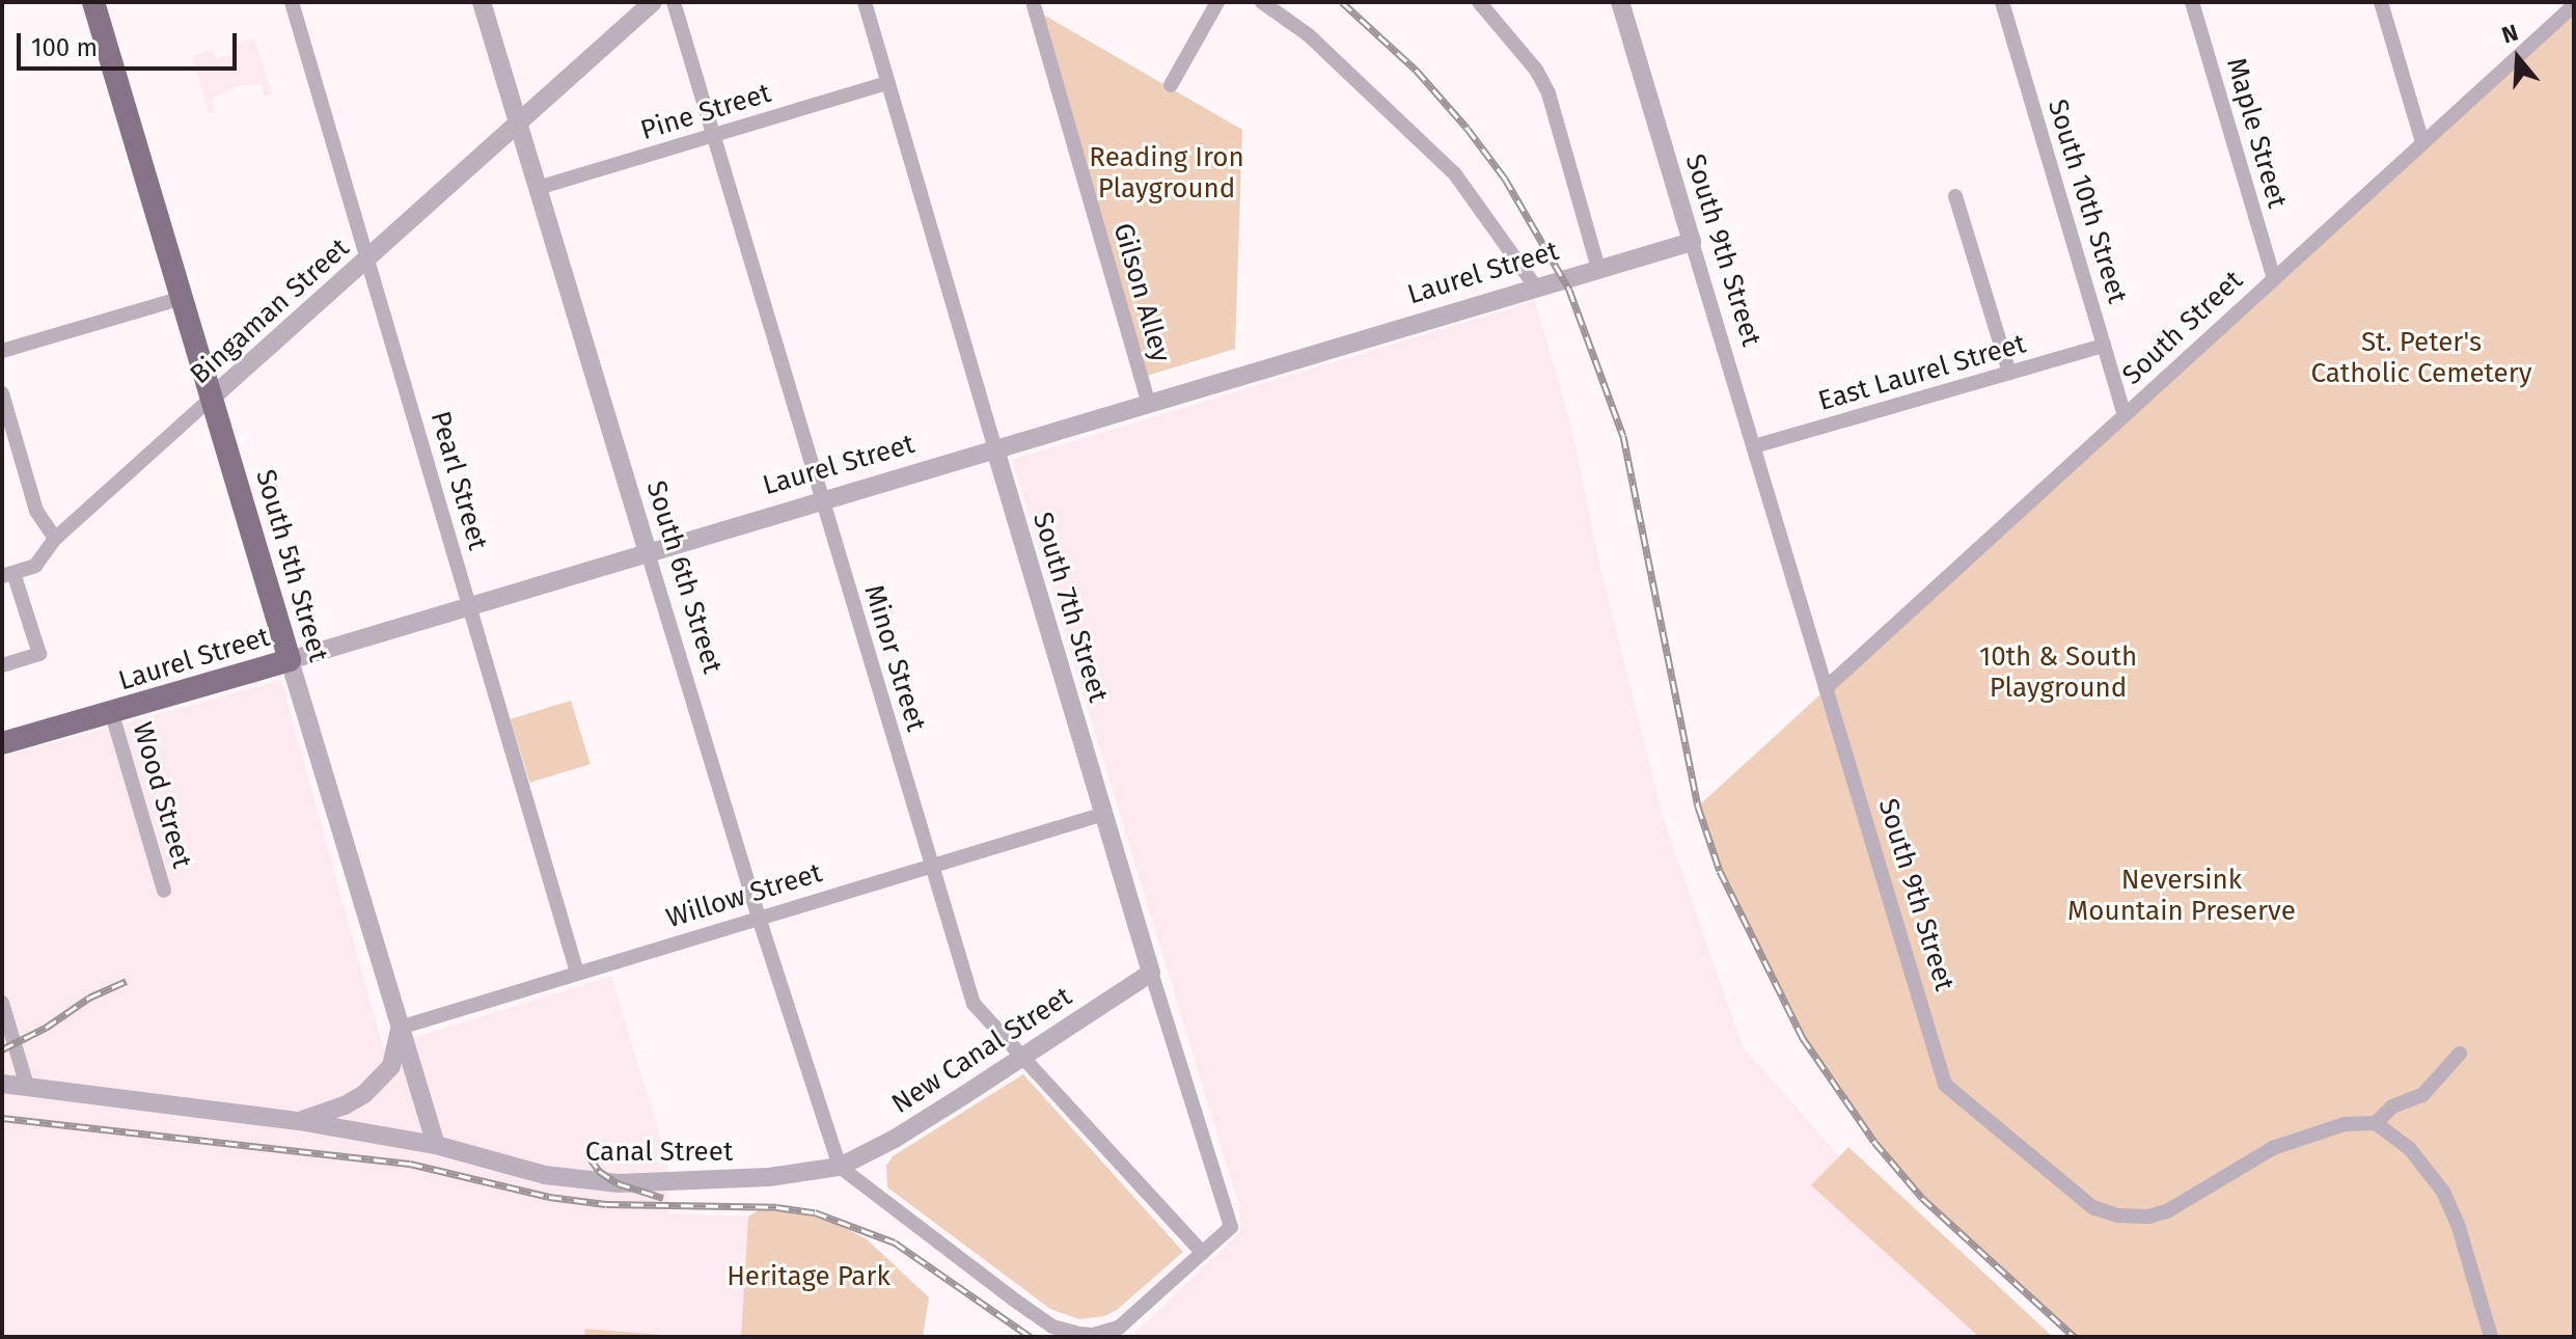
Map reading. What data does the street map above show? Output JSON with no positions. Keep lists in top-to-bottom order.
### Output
{
  "streets": {
    "main road": ["Laurel Street", "South 5th Street"],
    "street": [
      "Pine Street",
      "Maple Street",
      "South 10th Street",
      "South 9th Street",
      "Gilson Alley",
      "Bingaman Street",
      "South Street",
      "East Laurel Street",
      "Pearl Street",
      "South 6th Street",
      "South 7th Street",
      "Minor Street",
      "Wood Street",
      "Willow Street",
      "New Canal Street",
      "Canal Street"
    ]
  },
  "crossings": [
    ["Pine Street", "South 6th Street"],
    ["Pine Street", "South 7th Street"],
    ["Pine Street", "Minor Street"],
    ["Maple Street", "South Street"],
    ["South 10th Street", "South Street"],
    ["South 10th Street", "East Laurel Street"],
    ["South 9th Street", "Laurel Street"],
    ["South 9th Street", "South Street"],
    ["South 9th Street", "East Laurel Street"],
    ["Laurel Street", "Gilson Alley"],
    ["Laurel Street", "Pearl Street"],
    ["Laurel Street", "South 5th Street"],
    ["Laurel Street", "South 6th Street"],
    ["Laurel Street", "South 7th Street"],
    ["Laurel Street", "Minor Street"],
    ["Laurel Street", "Wood Street"],
    ["Bingaman Street", "Pearl Street"],
    ["Bingaman Street", "South 5th Street"],
    ["Bingaman Street", "South 6th Street"],
    ["Pearl Street", "Willow Street"],
    ["South 5th Street", "Willow Street"],
    ["South 5th Street", "Canal Street"],
    ["South 6th Street", "Willow Street"],
    ["South 6th Street", "New Canal Street"],
    ["South 6th Street", "Canal Street"],
    ["South 7th Street", "Minor Street"],
    ["South 7th Street", "Willow Street"],
    ["South 7th Street", "New Canal Street"],
    ["Minor Street", "Willow Street"],
    ["Minor Street", "New Canal Street"],
    ["New Canal Street", "Canal Street"]
  ],
  "parks": [
    "Reading Iron Playground",
    "St. Peter's Catholic Cemetery",
    "10th & South Playground",
    "Neversink Mountain Preserve",
    "Heritage Park"
  ],
  "scale_bar": "100 m",
  "north": "top"
}
